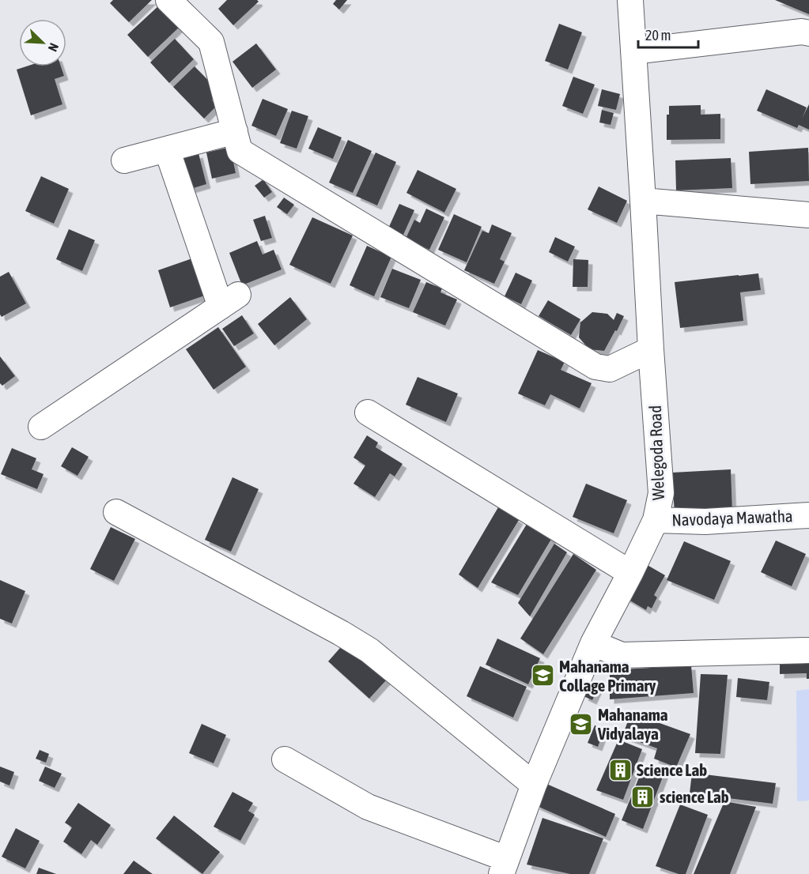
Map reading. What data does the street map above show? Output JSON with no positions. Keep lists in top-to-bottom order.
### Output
{
  "streets": {
    "street": ["Welegoda Road", "Navodaya Mawatha"]
  },
  "crossings": [
    ["Welegoda Road", "Navodaya Mawatha"]
  ],
  "places": {
    "school or university": ["Mahanama Collage Primary", "Mahanama Vidyalaya"],
    "building": ["Science Lab", "science Lab"]
  },
  "scale_bar": "20 m",
  "north": "bottom right"
}
